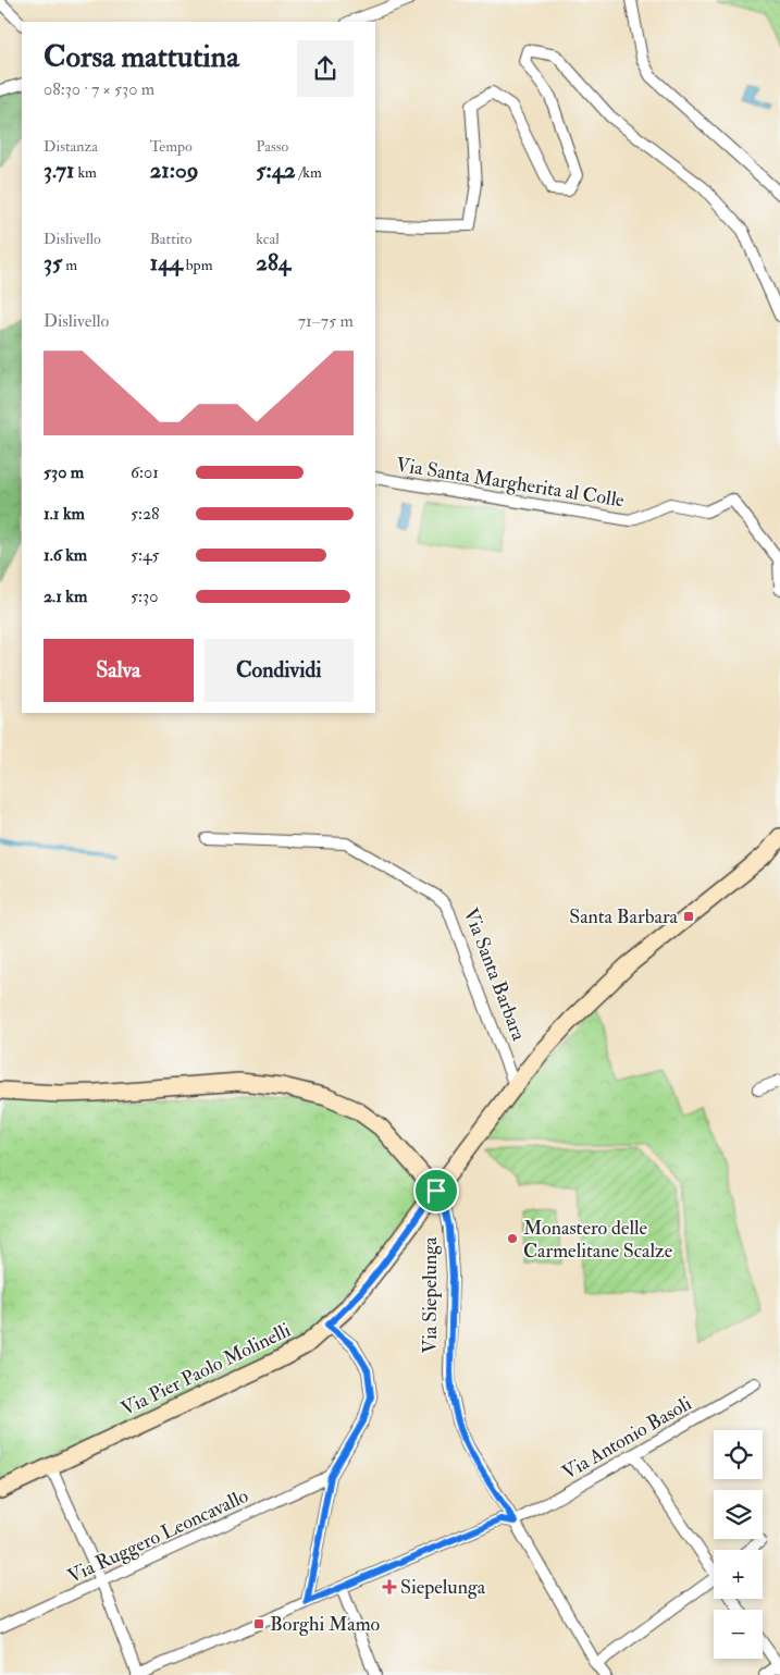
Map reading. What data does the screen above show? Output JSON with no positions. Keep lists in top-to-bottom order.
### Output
{
  "streets": {
    "street": [
      "Via Santa Margherita al Colle",
      "Via Santa Barbara",
      "Via Siepelunga",
      "Via Pier Paolo Molinelli",
      "Via Antonio Basoli",
      "Via Ruggero Leoncavallo"
    ]
  },
  "crossings": [
    ["Via Santa Barbara", "Via Siepelunga"],
    ["Via Santa Barbara", "Via Pier Paolo Molinelli"],
    ["Via Siepelunga", "Via Pier Paolo Molinelli"],
    ["Via Siepelunga", "Via Antonio Basoli"]
  ],
  "places": {
    "transit": ["Santa Barbara", "Borghi Mamo"],
    "other": ["Monastero delle Carmelitane Scalze"],
    "health": ["Siepelunga"]
  },
  "page": {
    "heading": ["Corsa mattutina", "08:30 · 7 × 530 m"],
    "stats": [
      ["Distanza", "3.71 km"],
      ["Tempo", "21:09"],
      ["Passo", "5:42 /km"],
      ["Dislivello", "35 m"],
      ["Battito", "144 bpm"],
      ["kcal", "284"]
    ],
    "chart": ["Dislivello", "71–75 m"],
    "list": [
      {
        "name": "530 m",
        "note": "6:01"
      },
      {
        "name": "1.1 km",
        "note": "5:28"
      },
      {
        "name": "1.6 km",
        "note": "5:45"
      },
      {
        "name": "2.1 km",
        "note": "5:30"
      }
    ],
    "buttons": ["Salva", "Condividi"],
    "map_buttons": ["+", "−"]
  }
}
